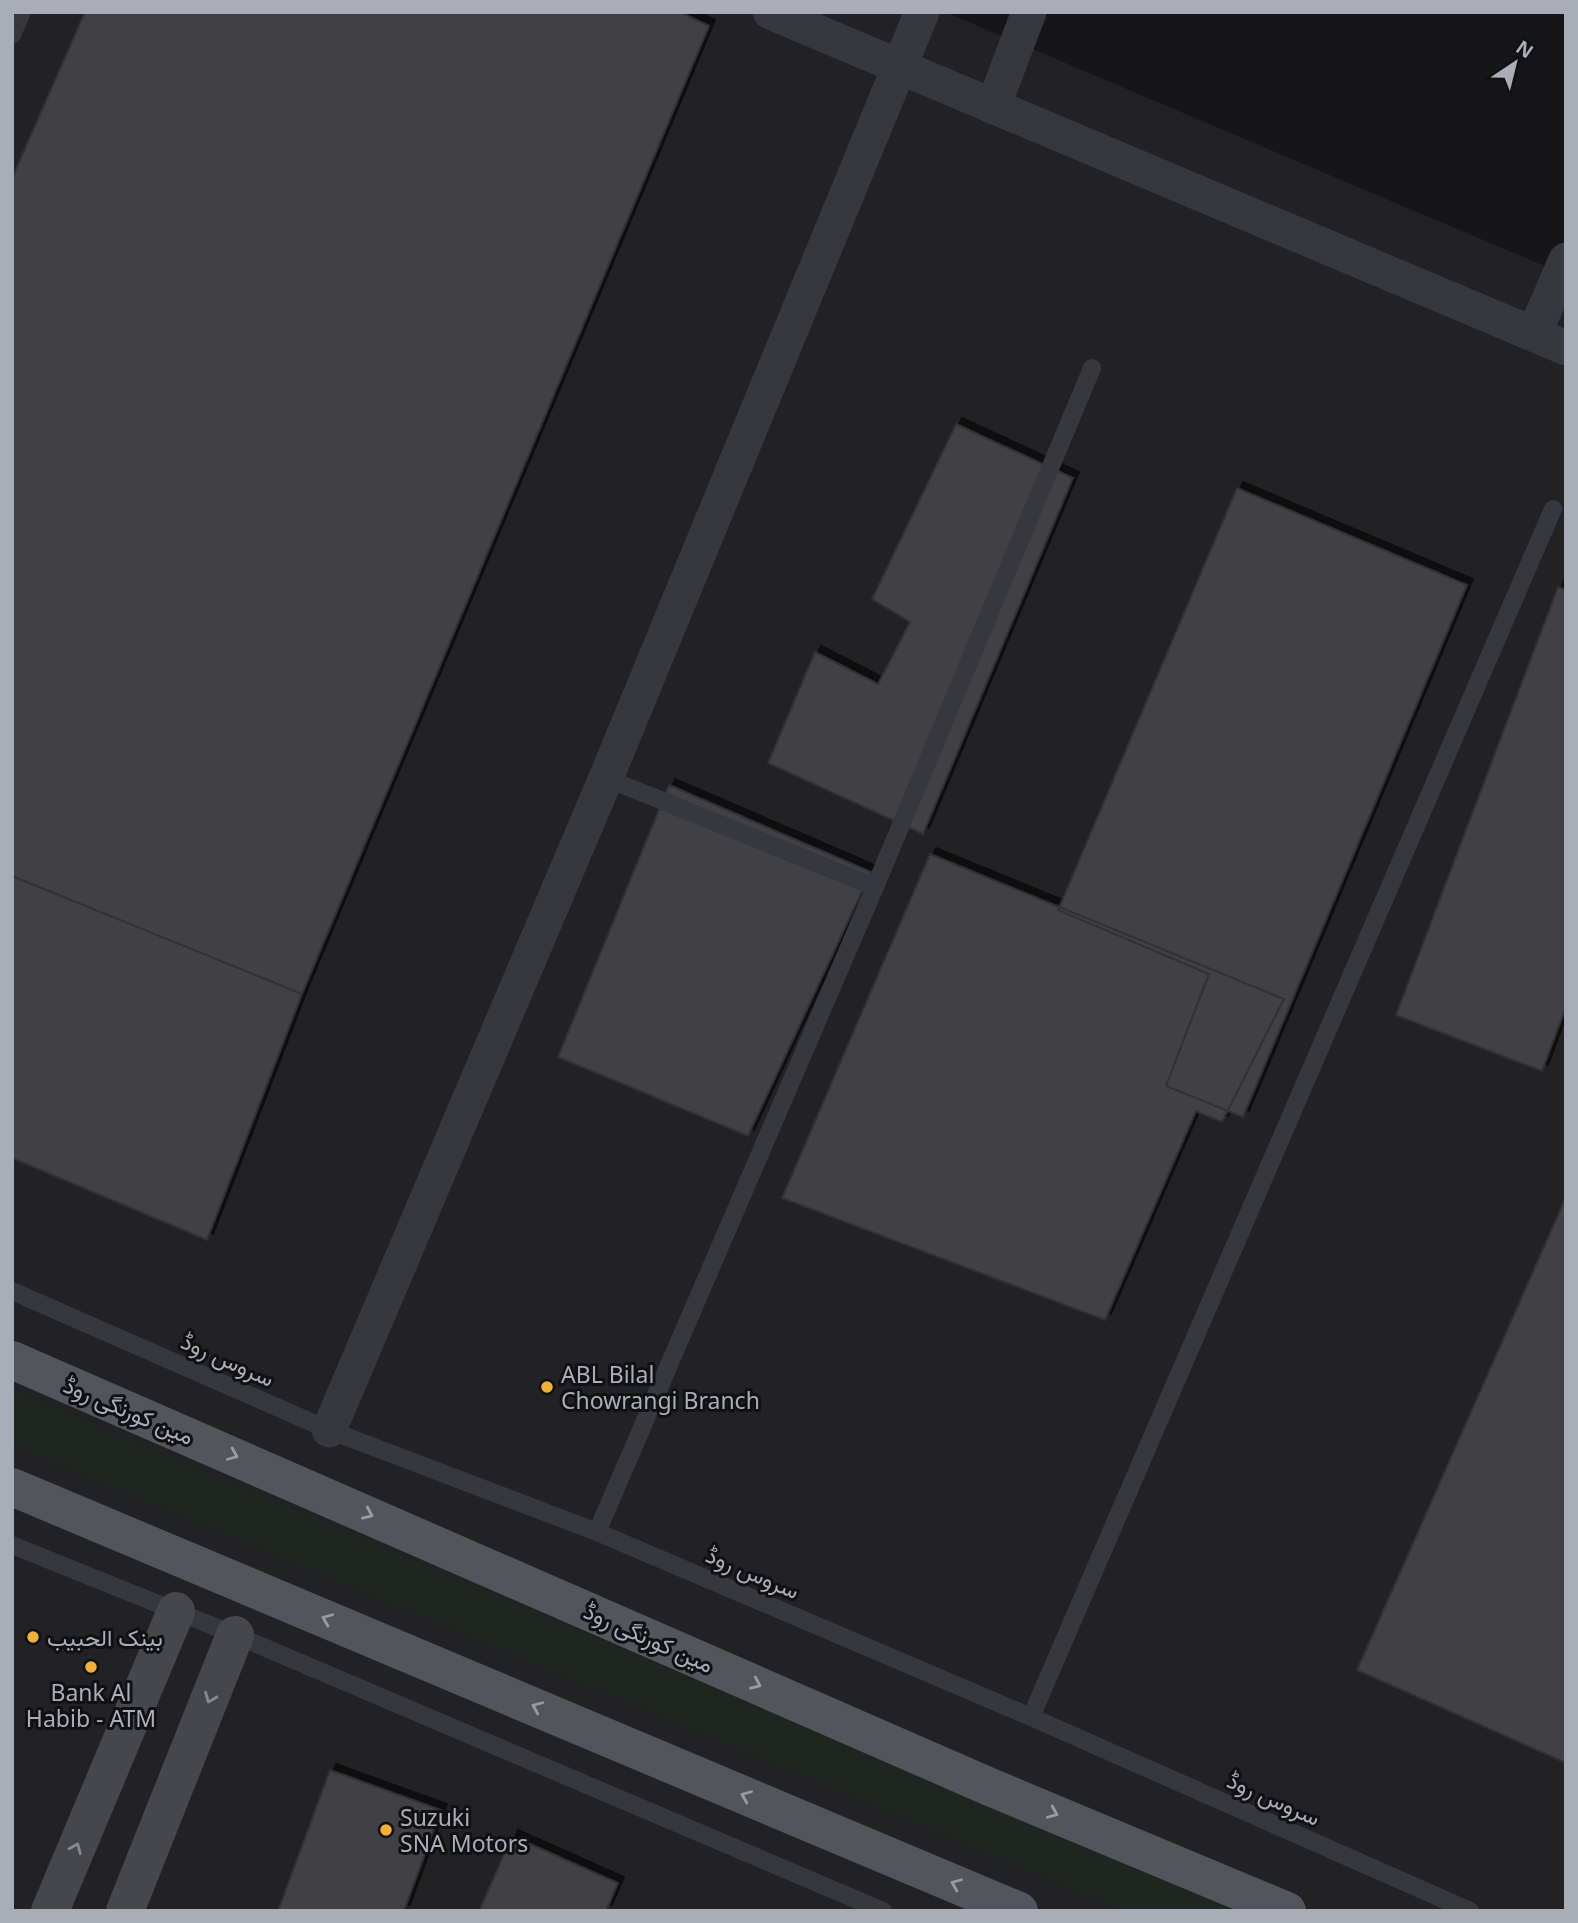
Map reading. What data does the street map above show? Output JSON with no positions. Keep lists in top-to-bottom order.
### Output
{
  "streets": {
    "main road": ["مین کورنگی روڈ"],
    "lane": ["سروس روڈ"]
  },
  "places": [
    "ABL Bilal Chowrangi Branch",
    "بينک الحبيب",
    "Bank Al Habib - ATM",
    "Suzuki SNA Motors"
  ],
  "north": "top right"
}
